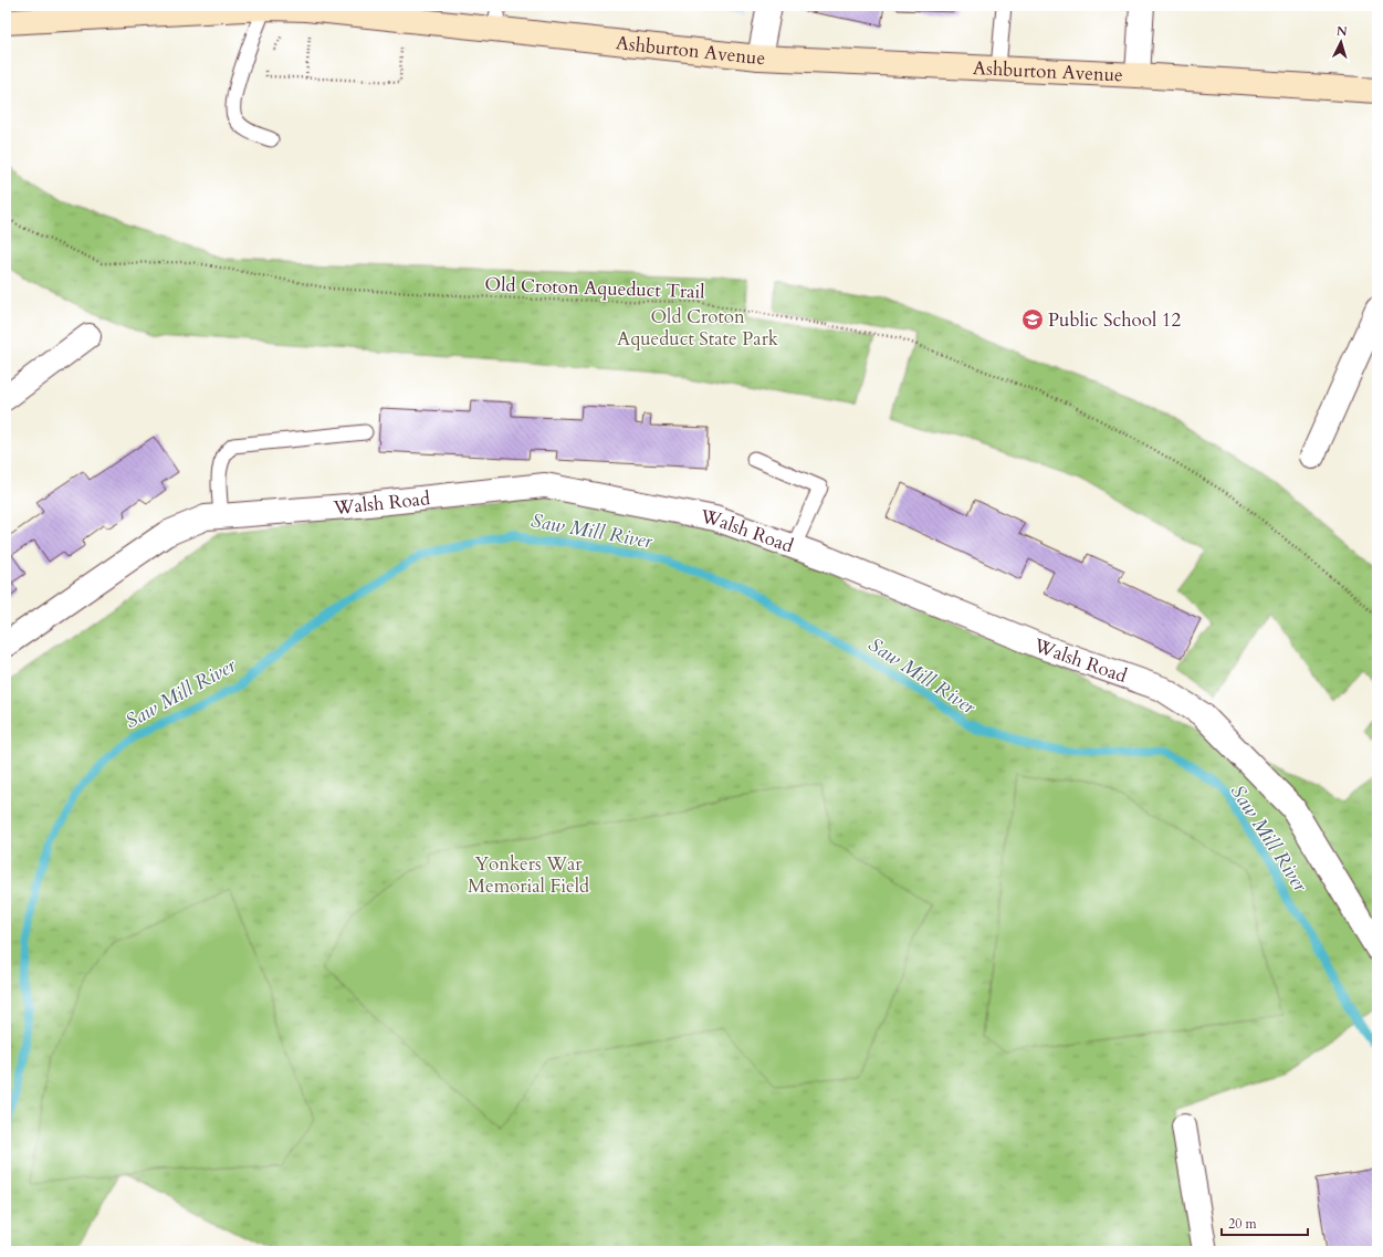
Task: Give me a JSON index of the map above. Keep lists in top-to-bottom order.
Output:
{
  "streets": {
    "main road": ["Ashburton Avenue"],
    "street": ["Walsh Road"],
    "path": ["Old Croton Aqueduct Trail"]
  },
  "water": ["Saw Mill River"],
  "parks": ["Old Croton Aqueduct State Park", "Yonkers War Memorial Field"],
  "places": {
    "school or university": ["Public School 12"]
  },
  "scale_bar": "20 m",
  "north": "top"
}
